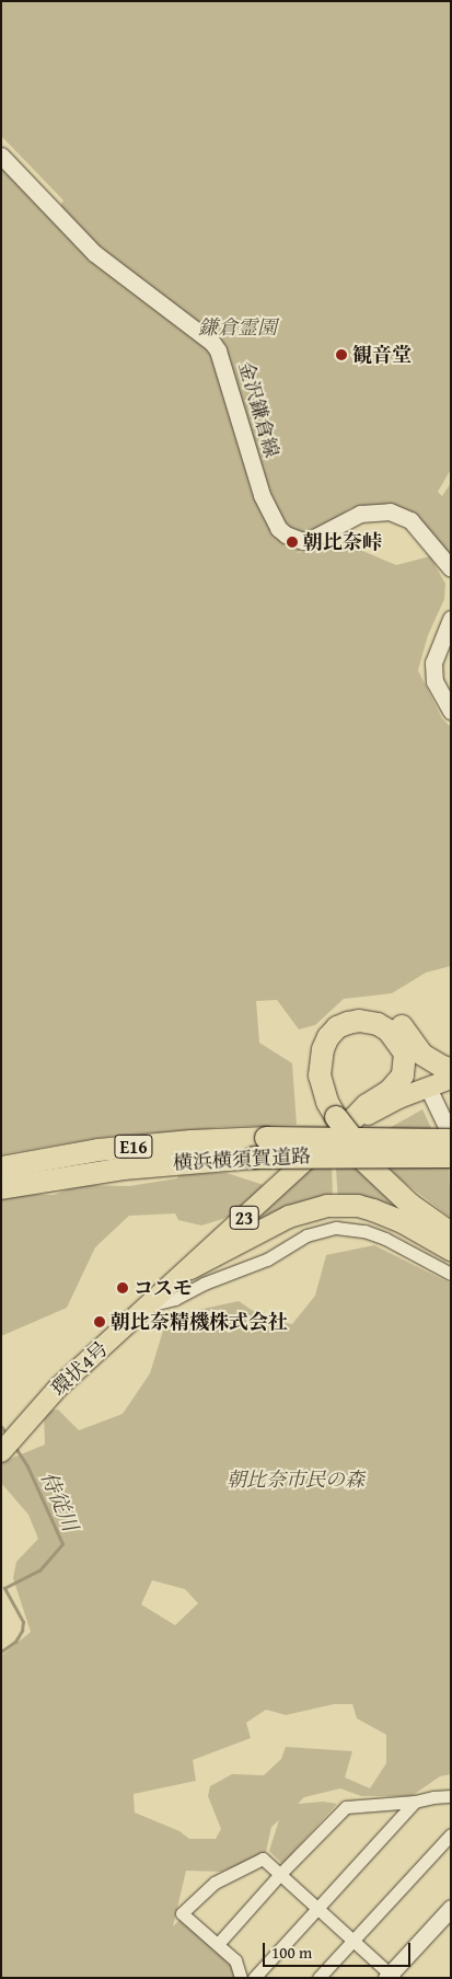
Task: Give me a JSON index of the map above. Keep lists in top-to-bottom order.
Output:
{
  "streets": {
    "highway": ["E16", "横浜横須賀道路"],
    "main road": ["金沢鎌倉線", "23", "環状4号"]
  },
  "water": ["侍従川"],
  "parks": ["鎌倉霊園", "朝比奈市民の森"],
  "places": [
    "観音堂",
    "朝比奈峠",
    "コスモ",
    "朝比奈精機株式会社"
  ],
  "scale_bar": "100 m"
}
